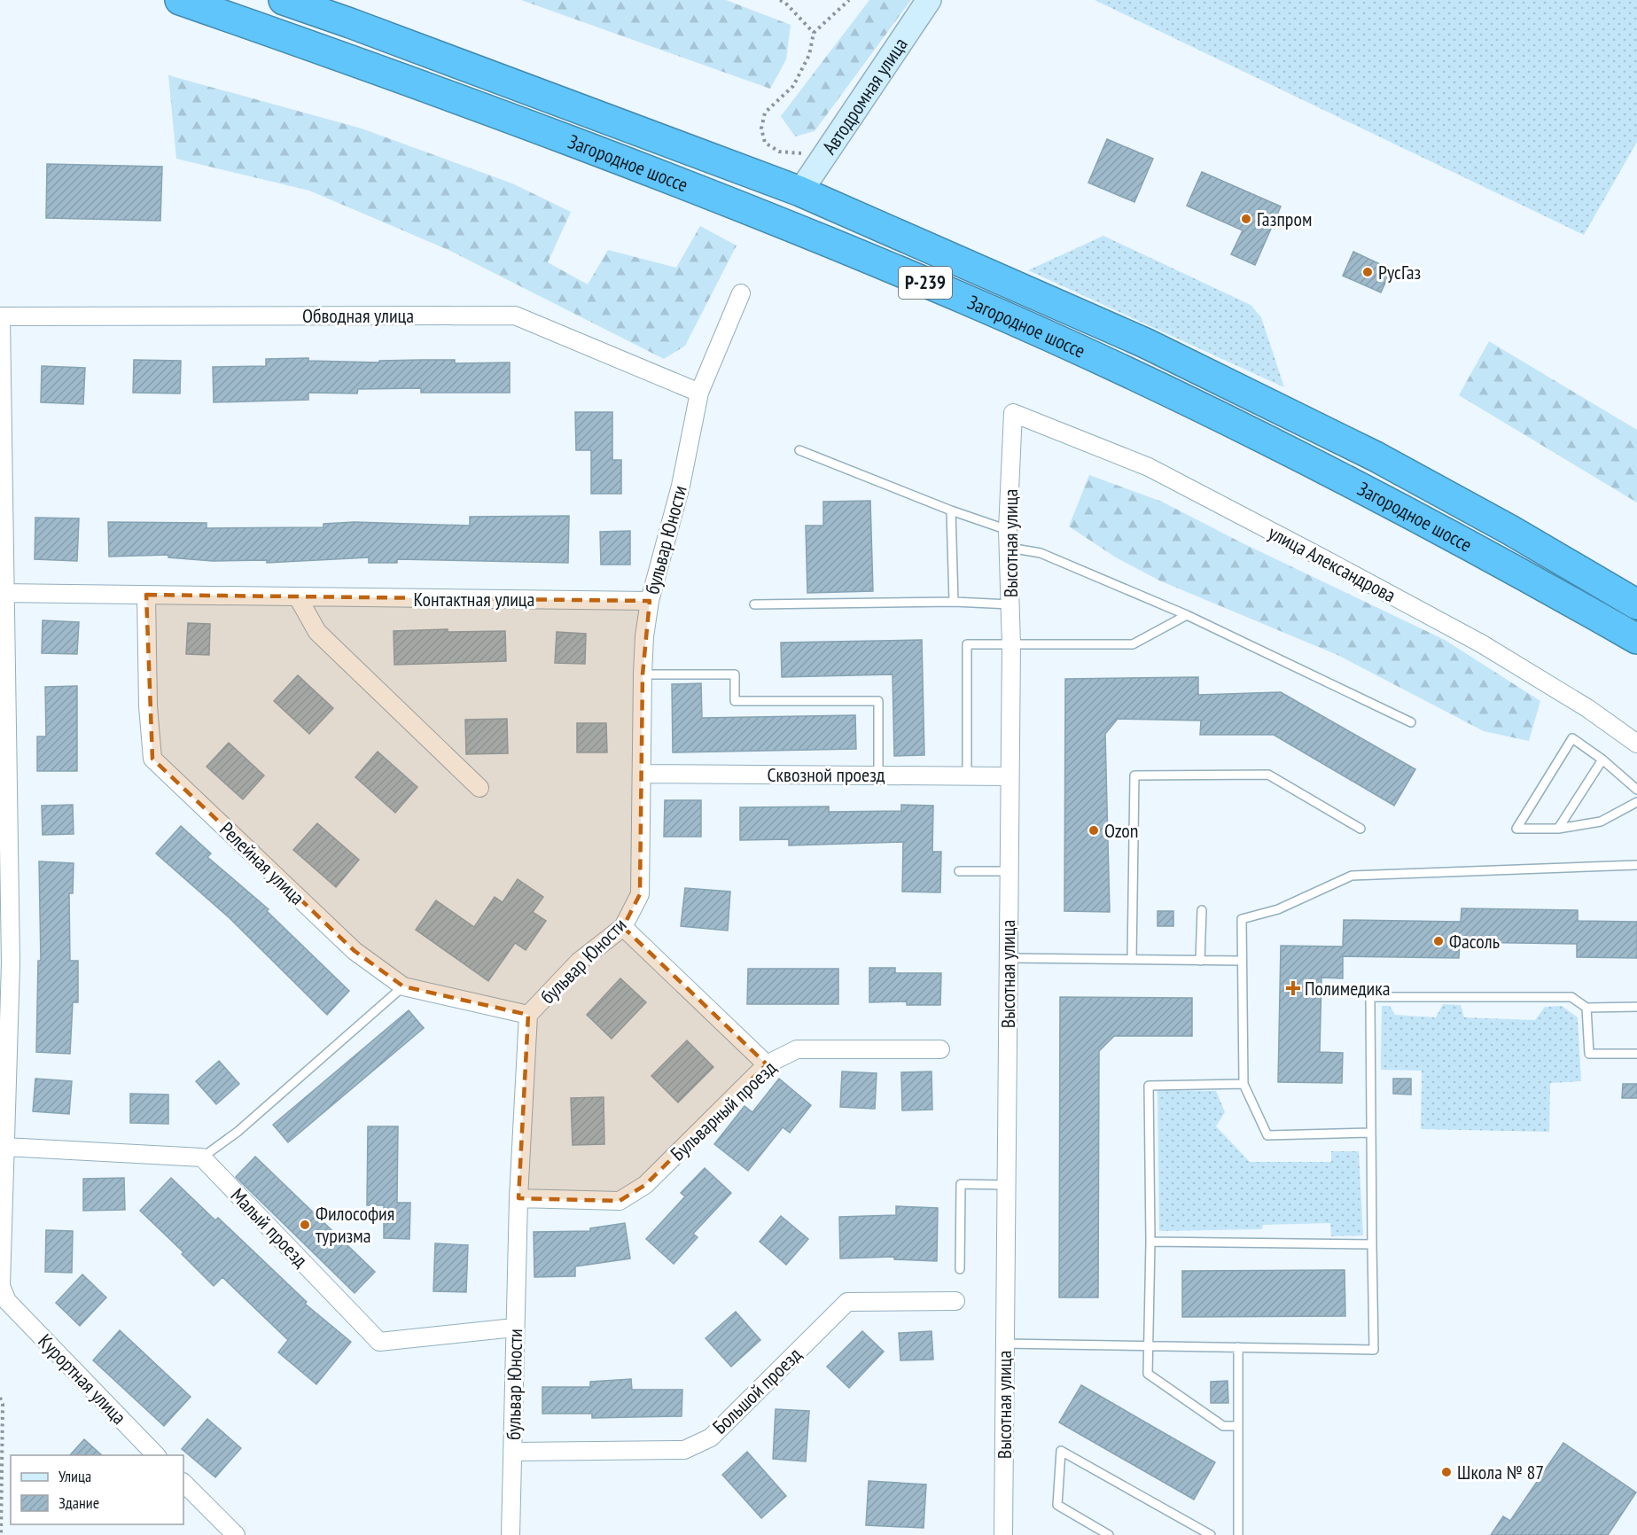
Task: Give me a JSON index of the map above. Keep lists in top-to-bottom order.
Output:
{
  "streets": {
    "highway": ["Загородное шоссе", "Р-239"],
    "street": [
      "Автодромная улица",
      "Обводная улица",
      "бульвар Юности",
      "Высотная улица",
      "улица Александрова",
      "Контактная улица",
      "Сквозной проезд",
      "Релейная улица",
      "Бульварный проезд",
      "Малый проезд",
      "Курортная улица",
      "Большой проезд"
    ]
  },
  "crossings": [
    ["Автодромная улица", "Загородное шоссе"],
    ["Обводная улица", "бульвар Юности"],
    ["бульвар Юности", "Контактная улица"],
    ["бульвар Юности", "Сквозной проезд"],
    ["бульвар Юности", "Релейная улица"],
    ["бульвар Юности", "Бульварный проезд"],
    ["бульвар Юности", "Малый проезд"],
    ["бульвар Юности", "Большой проезд"],
    ["Высотная улица", "улица Александрова"],
    ["Высотная улица", "Сквозной проезд"],
    ["Контактная улица", "Релейная улица"]
  ],
  "places": {
    "other": [
      "Газпром",
      "РусГаз",
      "Ozon",
      "Фасоль",
      "Философия туризма",
      "Школа № 87"
    ],
    "health": ["Полимедика"]
  },
  "legend": ["Улица", "Здание"]
}
